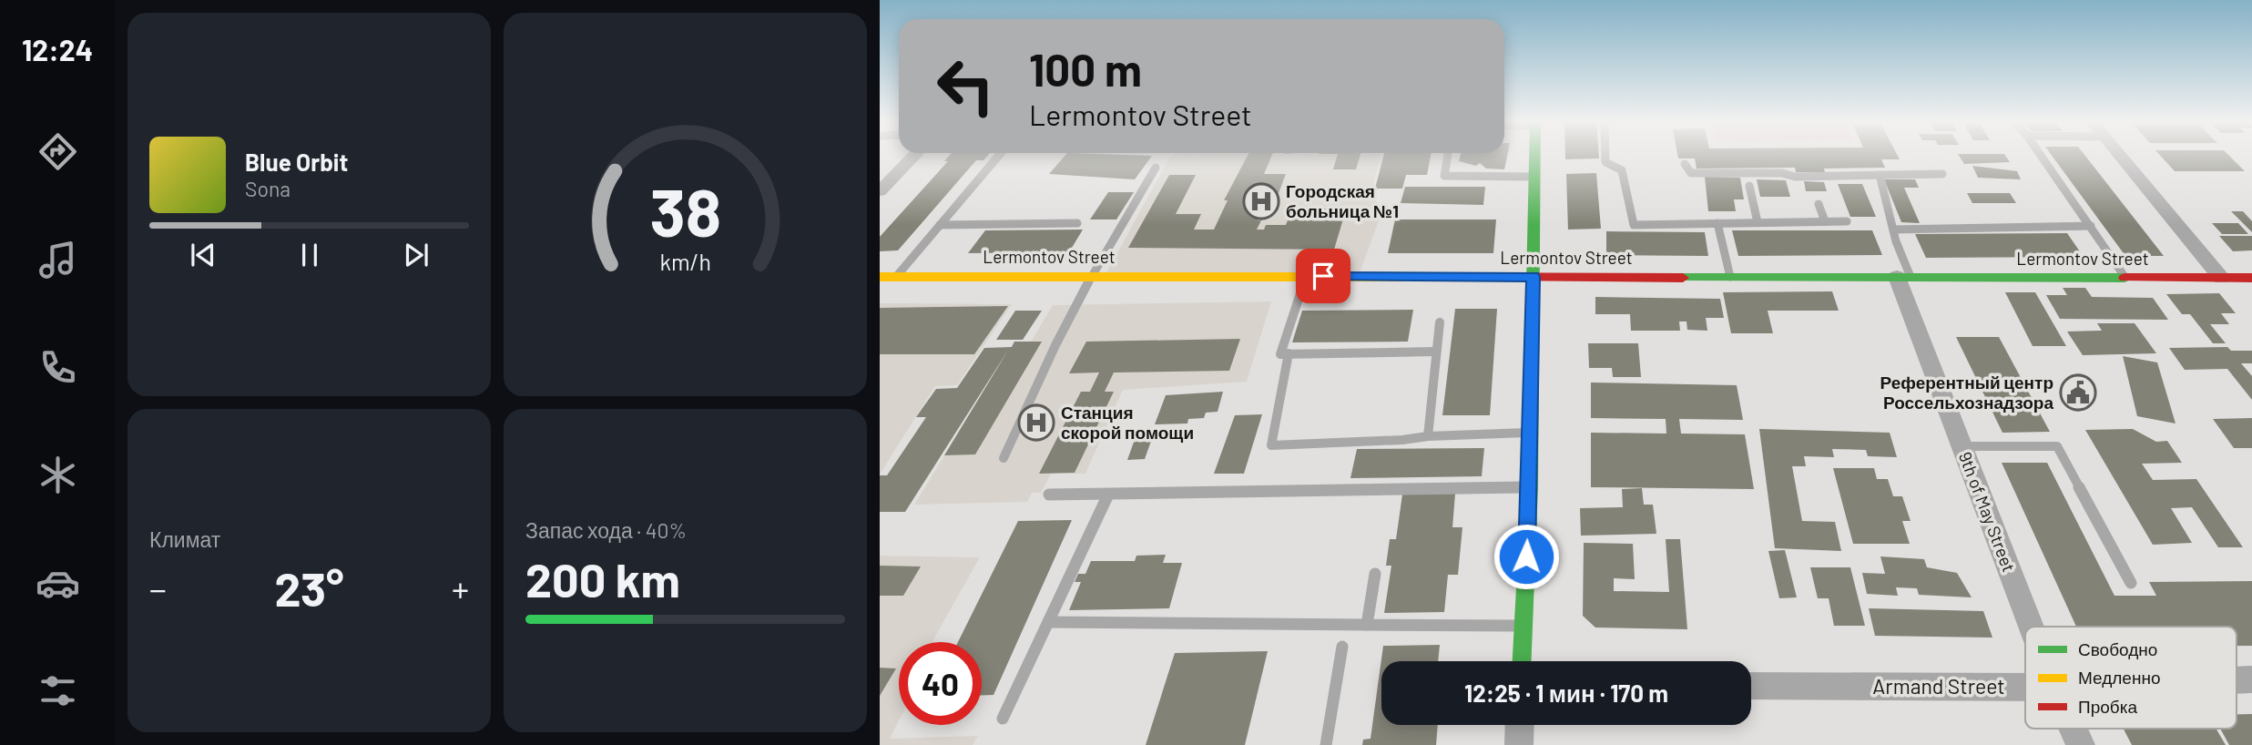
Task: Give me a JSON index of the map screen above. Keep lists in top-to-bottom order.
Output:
{
  "streets": {
    "street": ["Lermontov Street", "9th of May Street", "Armand Street"]
  },
  "crossings": [
    ["Lermontov Street", "9th of May Street"]
  ],
  "places": {
    "hospital": ["Городская больница №1", "Станция скорой помощи"],
    "public building": ["Референтный центр Россельхознадзора"]
  },
  "legend": ["Свободно", "Медленно", "Пробка"],
  "page": {
    "tabs": "12:24",
    "turn": ["100 m", "Lermontov Street"],
    "song": ["Blue Orbit", "Sona"],
    "tile": [
      "Климат",
      ["Запас хода · 40%", "200 km"]
    ],
    "heat": ["−", "23°", "+"],
    "limit": "40",
    "trip": "12:25 · 1 мин · 170 m",
    "gauge": ["38", "km/h"]
  }
}
